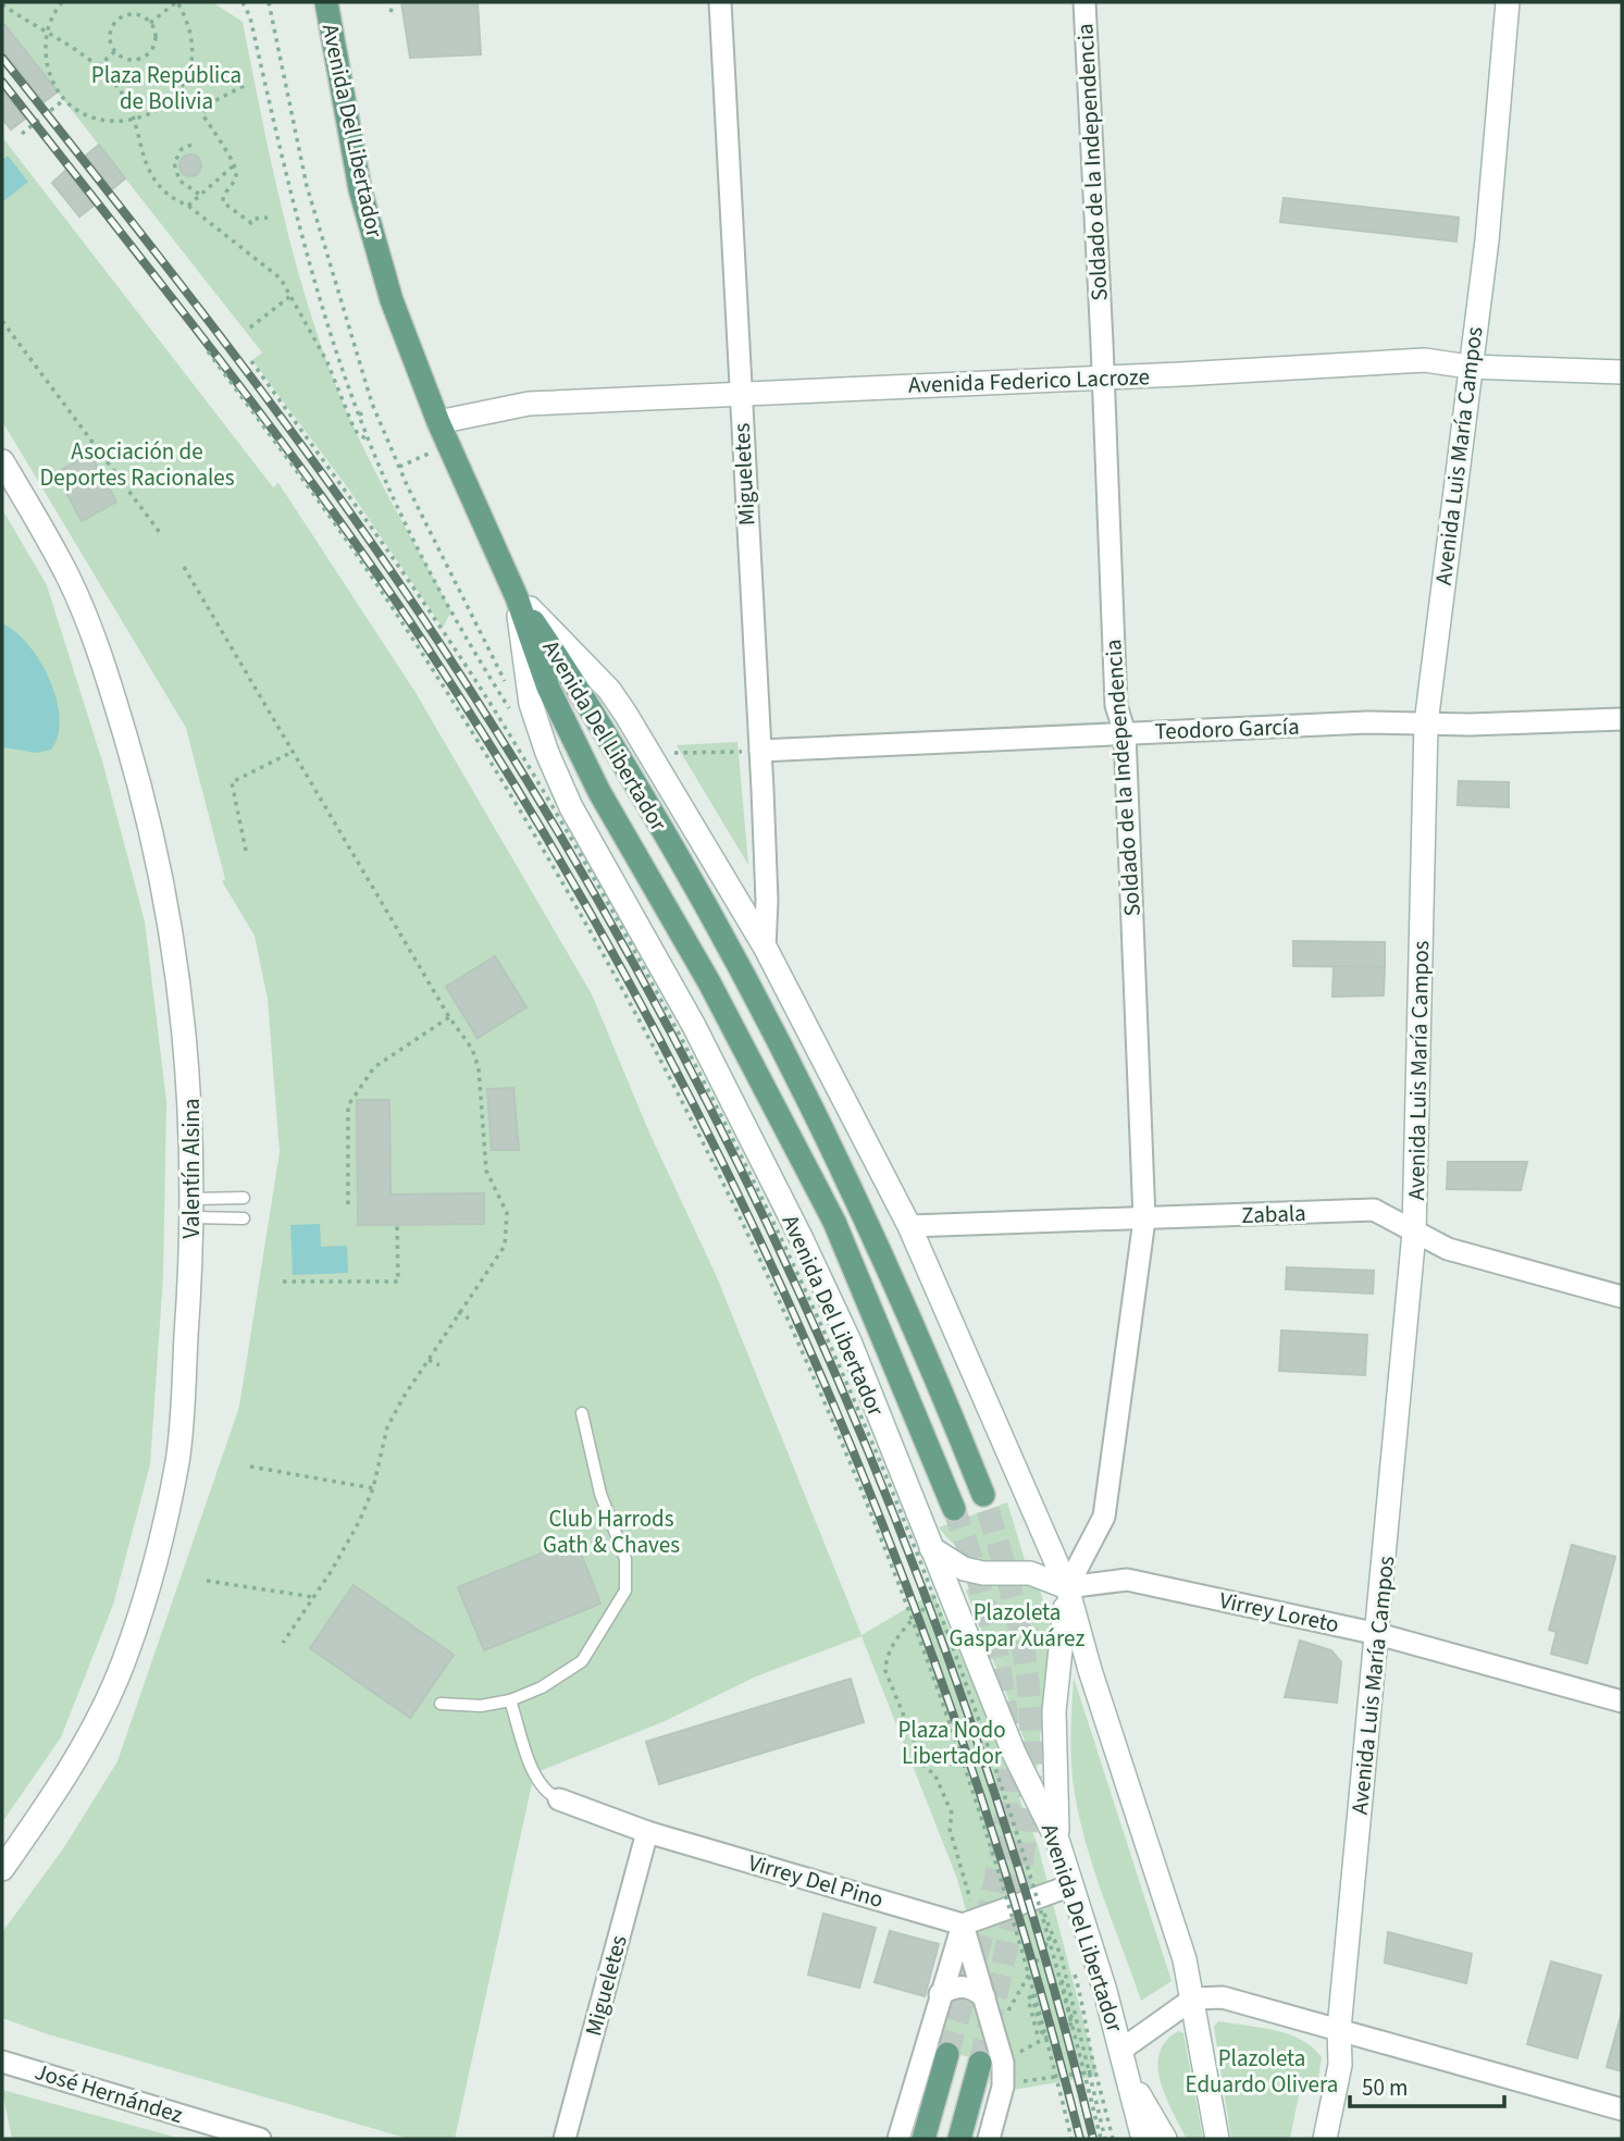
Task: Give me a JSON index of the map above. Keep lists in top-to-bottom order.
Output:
{
  "streets": {
    "main road": [
      "Avenida Del Libertador",
      "Avenida Federico Lacroze",
      "Avenida Luis María Campos",
      "Valentín Alsina"
    ],
    "street": [
      "Soldado de la Independencia",
      "Migueletes",
      "Teodoro García",
      "Zabala",
      "Virrey Loreto",
      "Virrey Del Pino",
      "José Hernández"
    ]
  },
  "crossings": [
    ["Avenida Del Libertador", "Soldado de la Independencia"],
    ["Avenida Del Libertador", "Avenida Federico Lacroze"],
    ["Avenida Del Libertador", "Migueletes"],
    ["Avenida Del Libertador", "Zabala"],
    ["Avenida Del Libertador", "Virrey Loreto"],
    ["Soldado de la Independencia", "Avenida Federico Lacroze"],
    ["Soldado de la Independencia", "Teodoro García"],
    ["Soldado de la Independencia", "Zabala"],
    ["Soldado de la Independencia", "Virrey Loreto"],
    ["Avenida Federico Lacroze", "Avenida Luis María Campos"],
    ["Avenida Federico Lacroze", "Migueletes"],
    ["Avenida Luis María Campos", "Teodoro García"],
    ["Avenida Luis María Campos", "Zabala"],
    ["Avenida Luis María Campos", "Virrey Loreto"],
    ["Migueletes", "Teodoro García"],
    ["Migueletes", "Virrey Del Pino"]
  ],
  "parks": [
    "Plaza República de Bolivia",
    "Asociación de Deportes Racionales",
    "Club Harrods Gath & Chaves",
    "Plazoleta Gaspar Xuárez",
    "Plaza Nodo Libertador",
    "Plazoleta Eduardo Olivera"
  ],
  "scale_bar": "50 m"
}
